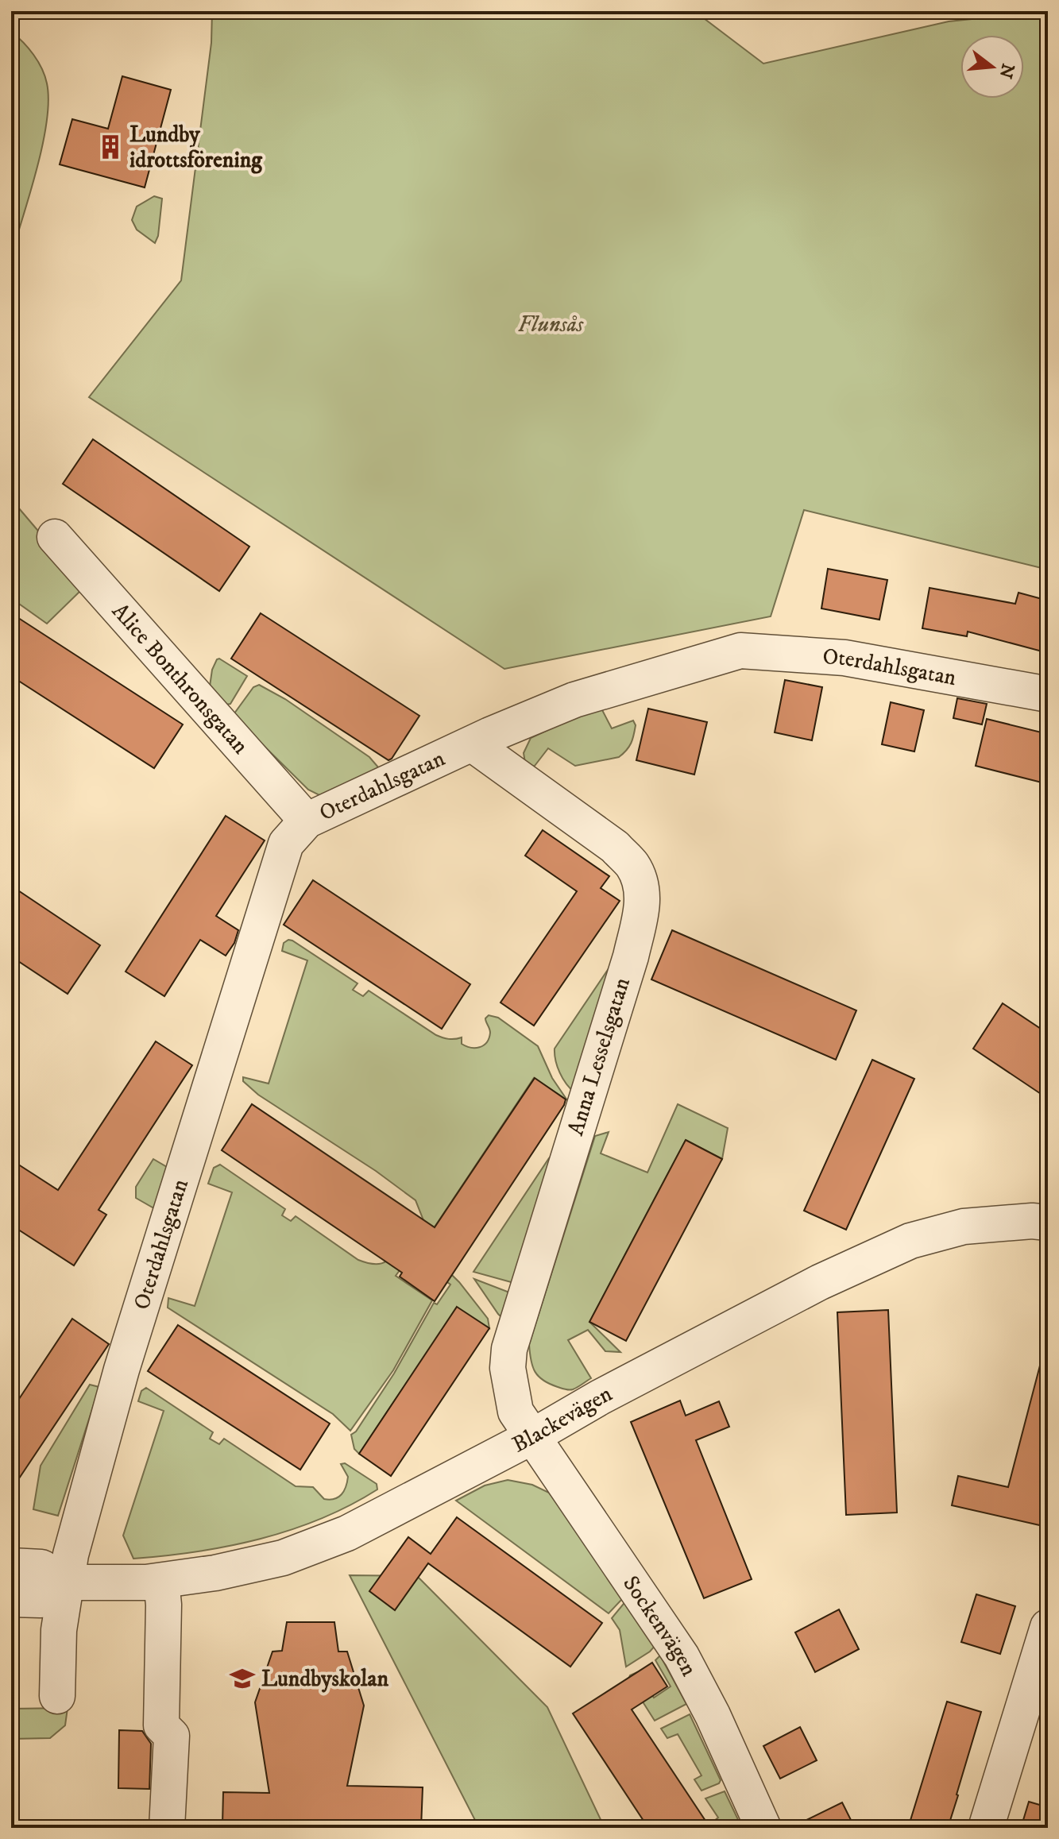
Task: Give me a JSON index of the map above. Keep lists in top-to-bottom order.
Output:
{
  "streets": {
    "street": [
      "Oterdahlsgatan",
      "Alice Bonthronsgatan",
      "Anna Lesselsgatan",
      "Blackevägen",
      "Sockenvägen"
    ]
  },
  "crossings": [
    ["Oterdahlsgatan", "Alice Bonthronsgatan"],
    ["Oterdahlsgatan", "Anna Lesselsgatan"],
    ["Oterdahlsgatan", "Blackevägen"],
    ["Anna Lesselsgatan", "Blackevägen"],
    ["Anna Lesselsgatan", "Sockenvägen"],
    ["Blackevägen", "Sockenvägen"]
  ],
  "parks": ["Flunsås"],
  "places": {
    "building": ["Lundby idrottsförening"],
    "school or university": ["Lundbyskolan"]
  },
  "north": "right"
}
